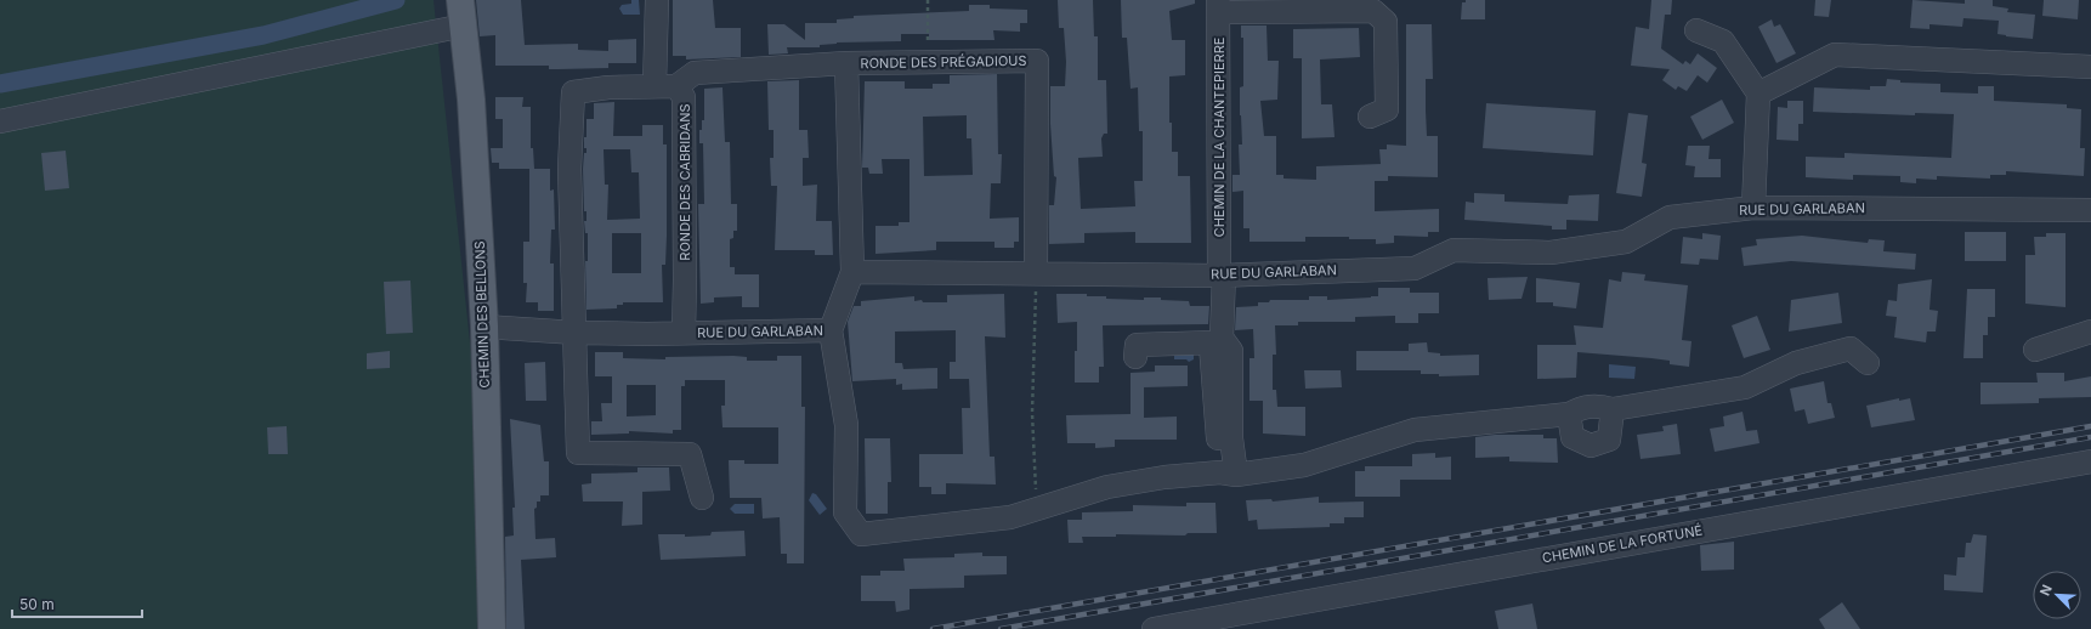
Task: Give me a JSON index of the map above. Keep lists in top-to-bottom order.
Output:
{
  "streets": {
    "main road": ["CHEMIN DES BELLONS"],
    "street": [
      "RONDE DES PRÉGADIOUS",
      "CHEMIN DE LA CHANTEPIERRE",
      "RONDE DES CABRIDANS",
      "RUE DU GARLABAN",
      "CHEMIN DE LA FORTUNÉ"
    ]
  },
  "crossings": [
    ["RONDE DES PRÉGADIOUS", "RUE DU GARLABAN"],
    ["CHEMIN DE LA CHANTEPIERRE", "RUE DU GARLABAN"],
    ["RONDE DES CABRIDANS", "RUE DU GARLABAN"],
    ["RUE DU GARLABAN", "CHEMIN DES BELLONS"]
  ],
  "scale_bar": "50 m",
  "north": "top left"
}
